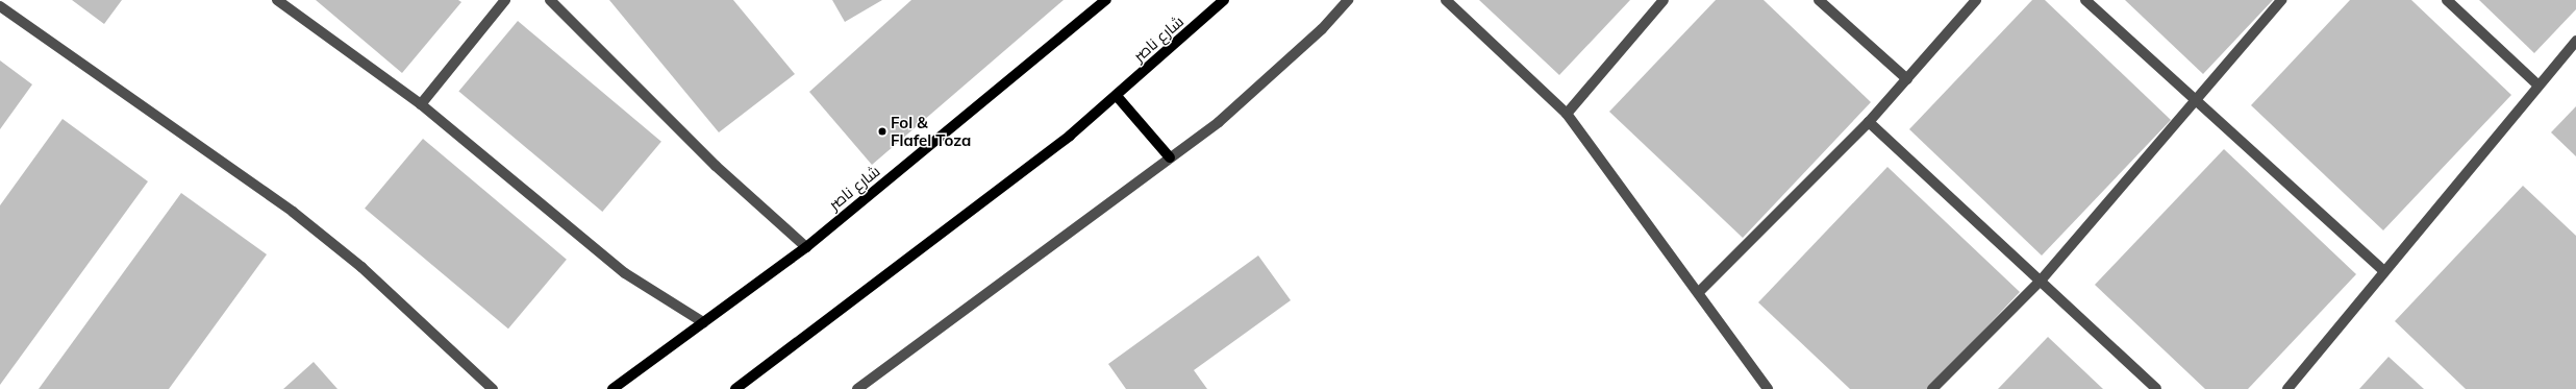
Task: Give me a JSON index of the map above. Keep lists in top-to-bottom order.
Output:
{
  "streets": {
    "main road": ["شارع ناصر"]
  },
  "places": ["Fol & Flafel Toza"]
}
